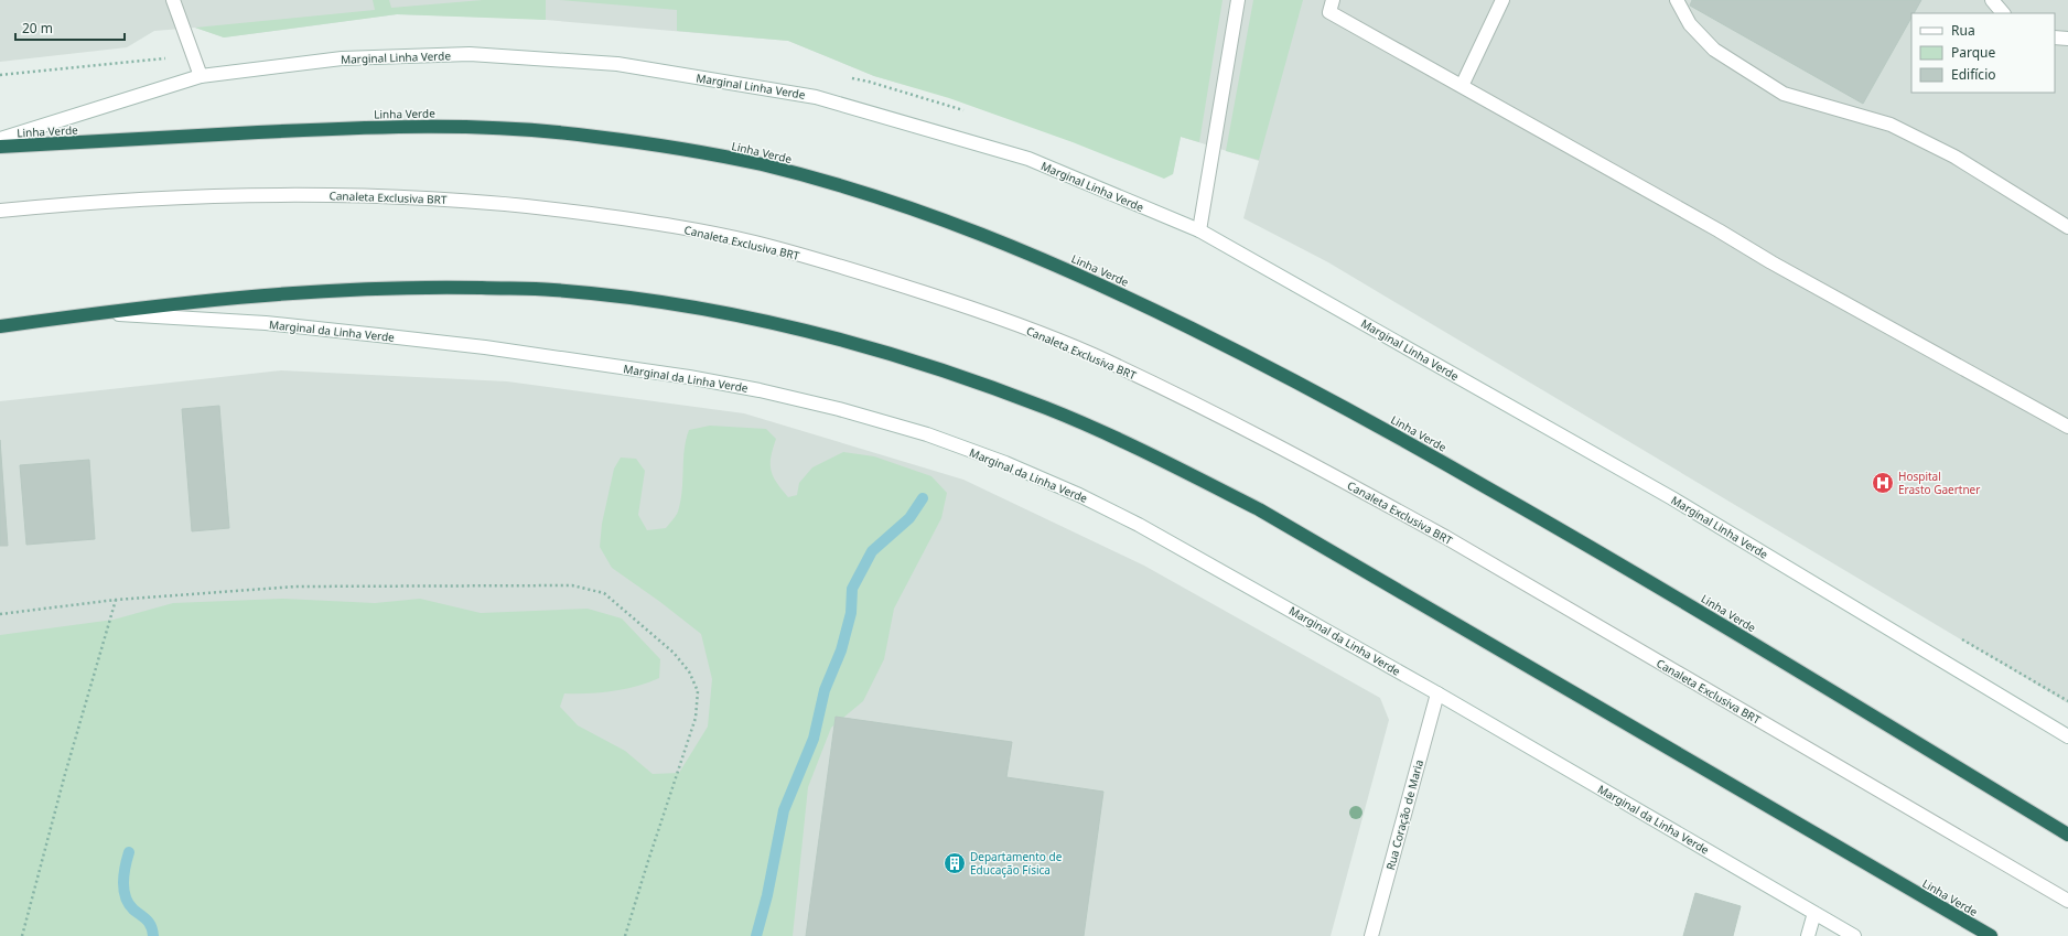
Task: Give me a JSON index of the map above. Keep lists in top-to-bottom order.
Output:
{
  "streets": {
    "highway": ["Linha Verde"],
    "main road": [
      "Marginal Linha Verde",
      "Canaleta Exclusiva BRT",
      "Marginal da Linha Verde",
      "Rua Coração de Maria"
    ]
  },
  "crossings": [
    ["Linha Verde", "Marginal da Linha Verde"],
    ["Marginal da Linha Verde", "Rua Coração de Maria"]
  ],
  "places": {
    "hospital": ["Hospital Erasto Gaertner"],
    "building": ["Departamento de Educação Física"]
  },
  "legend": ["Rua", "Parque", "Edifício"],
  "scale_bar": "20 m"
}
